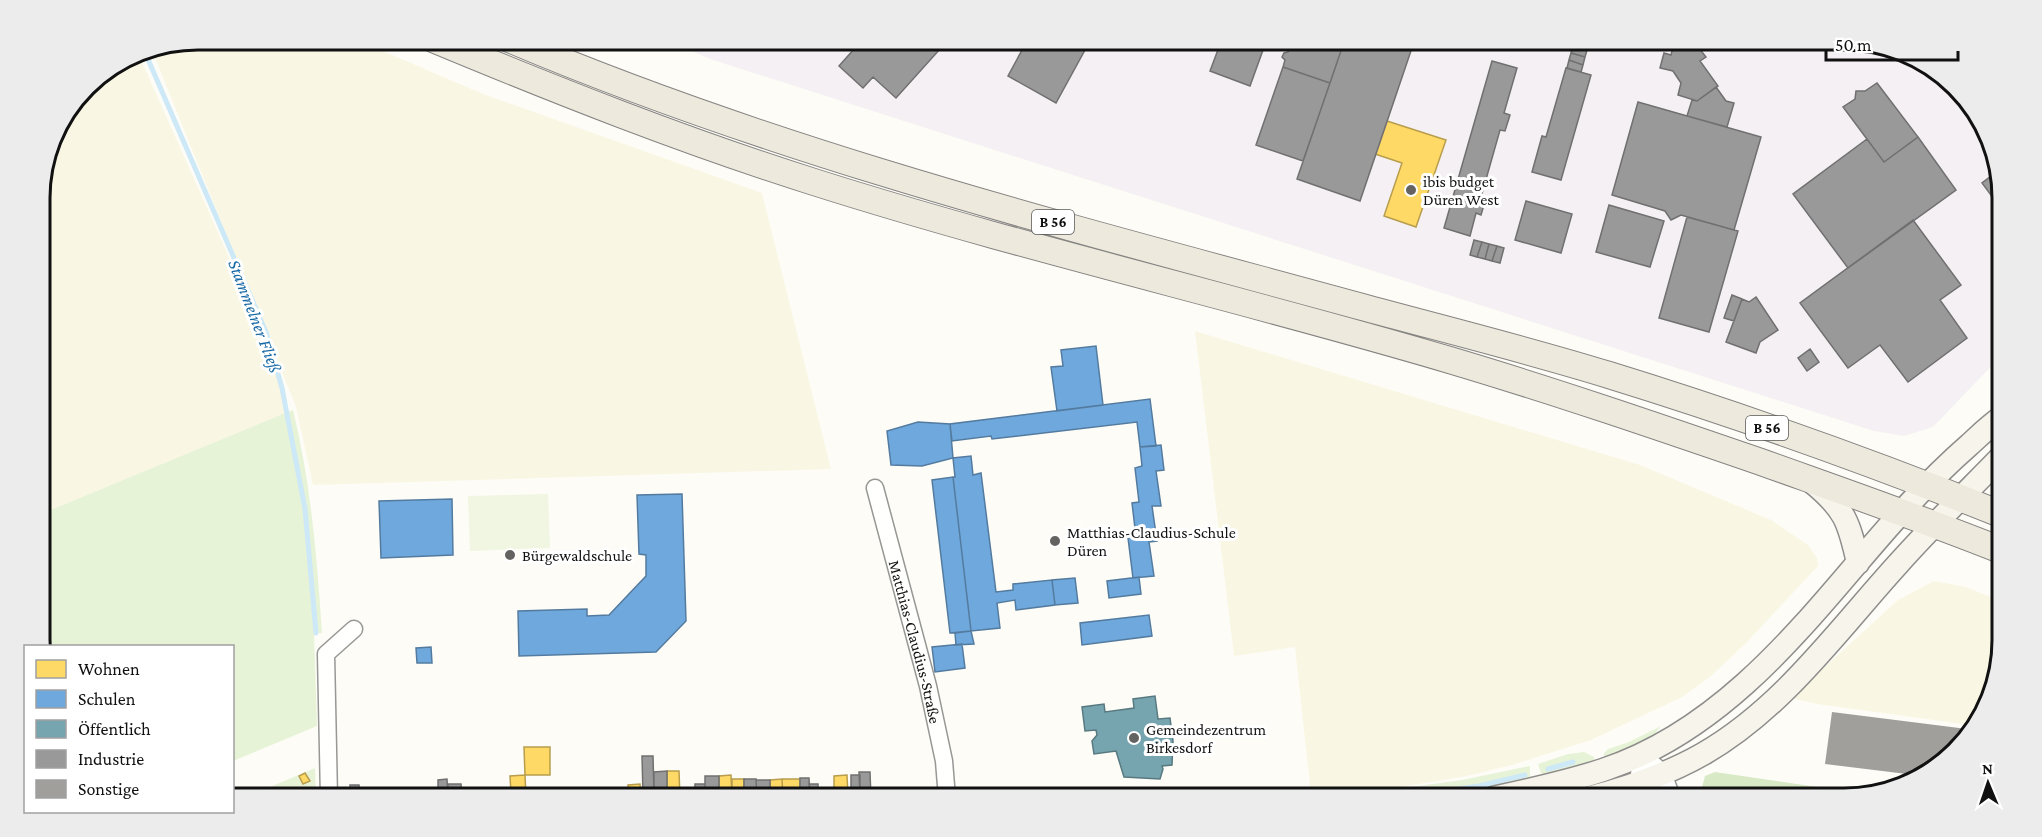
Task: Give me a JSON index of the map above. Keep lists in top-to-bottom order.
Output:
{
  "streets": {
    "main road": ["B 56"],
    "street": ["Matthias-Claudius-Straße"]
  },
  "water": ["Stammelner Fließ"],
  "places": [
    "ibis budget Düren West",
    "Matthias-Claudius-Schule Düren",
    "Bürgewaldschule",
    "Gemeindezentrum Birkesdorf"
  ],
  "legend": [
    "Wohnen",
    "Schulen",
    "Öffentlich",
    "Industrie",
    "Sonstige"
  ],
  "scale_bar": "50 m",
  "north": "top"
}
